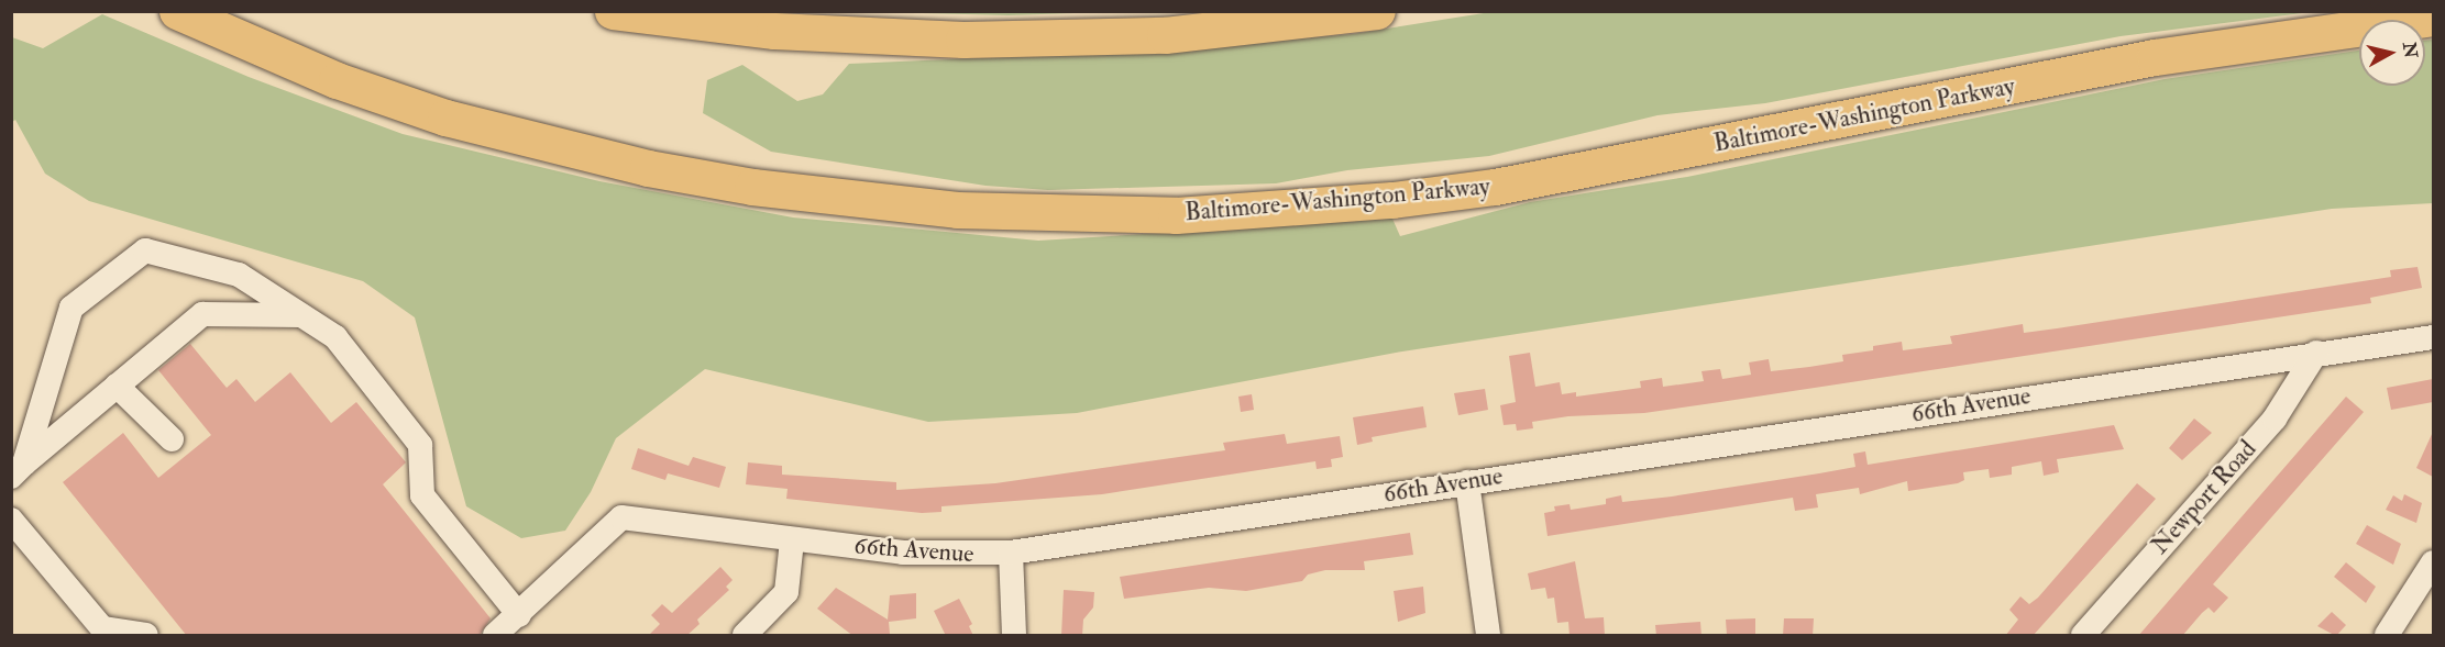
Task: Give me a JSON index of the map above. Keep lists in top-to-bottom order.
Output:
{
  "streets": {
    "highway": ["Baltimore-Washington Parkway"],
    "street": ["66th Avenue", "Newport Road"]
  },
  "crossings": [
    ["66th Avenue", "Newport Road"]
  ],
  "north": "right"
}
